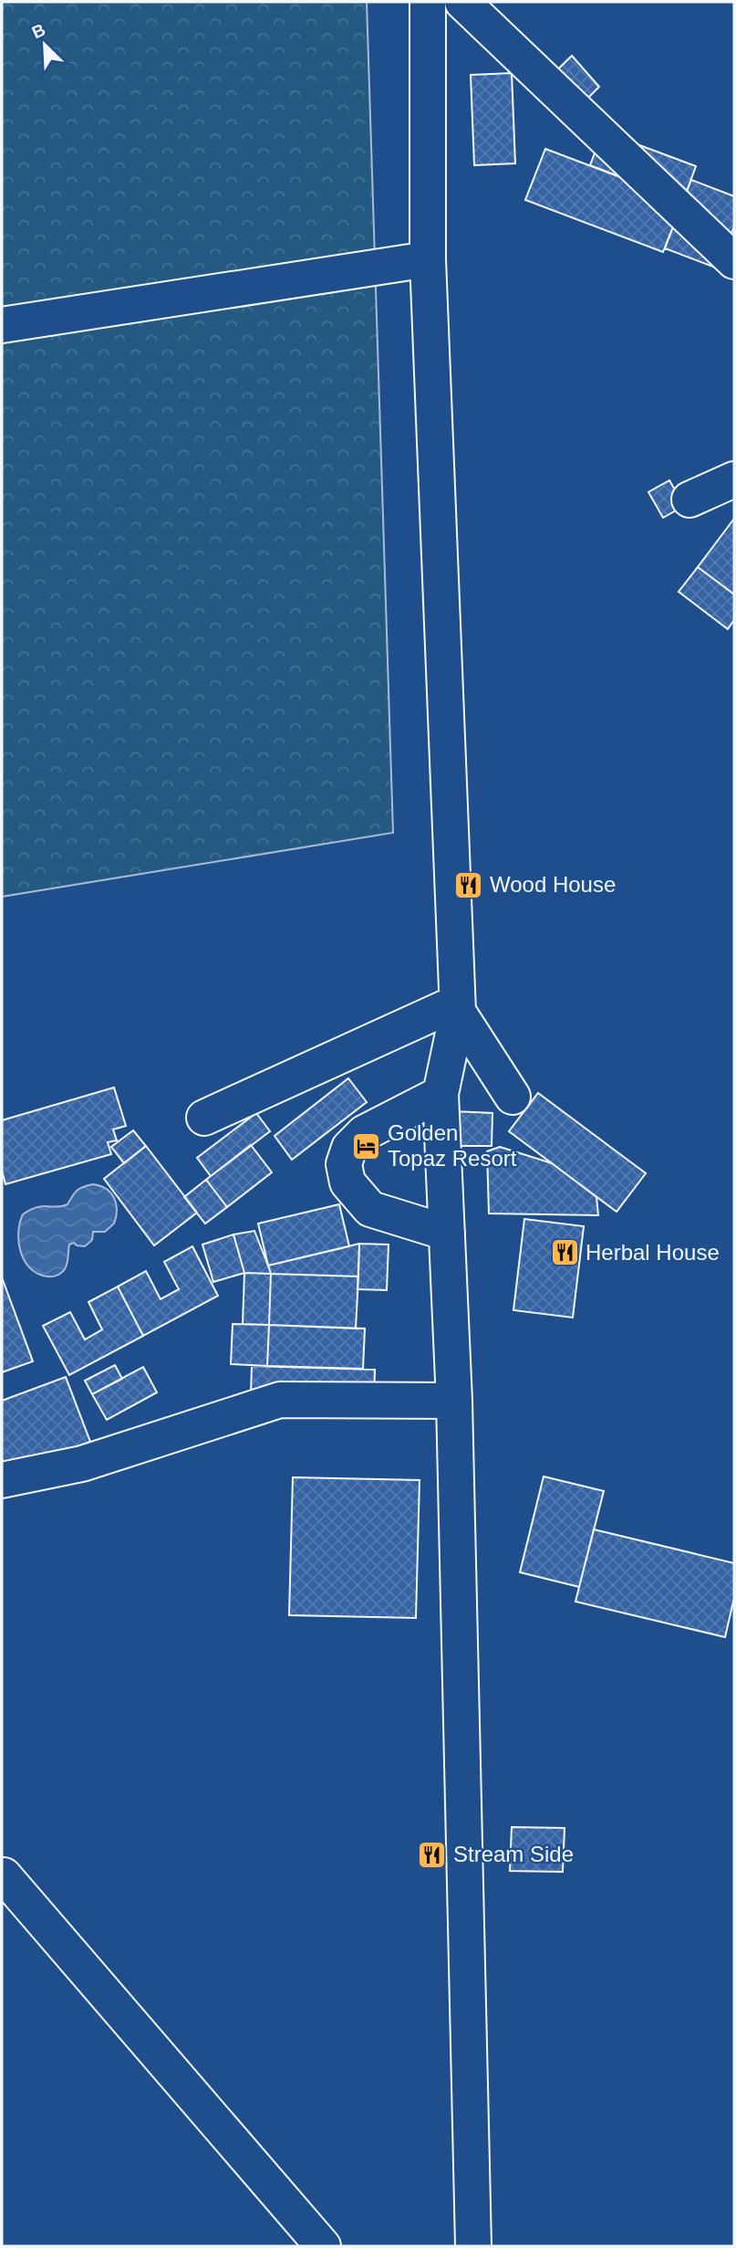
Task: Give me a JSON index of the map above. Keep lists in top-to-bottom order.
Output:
{
  "places": {
    "restaurant": ["Wood House", "Herbal House", "Stream Side"],
    "hotel": ["Golden Topaz Resort"]
  },
  "north": "top left"
}
